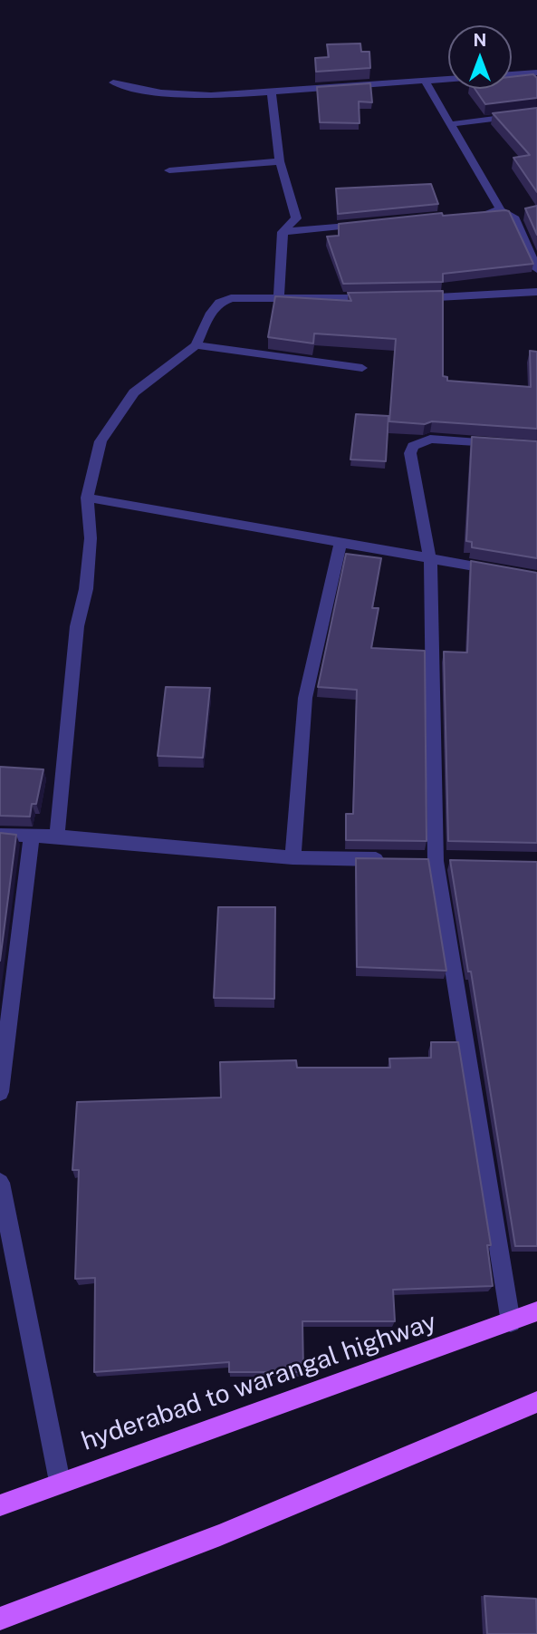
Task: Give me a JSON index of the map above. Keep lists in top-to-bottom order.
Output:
{
  "streets": {
    "main road": ["hyderabad to warangal highway"]
  },
  "north": "top"
}
